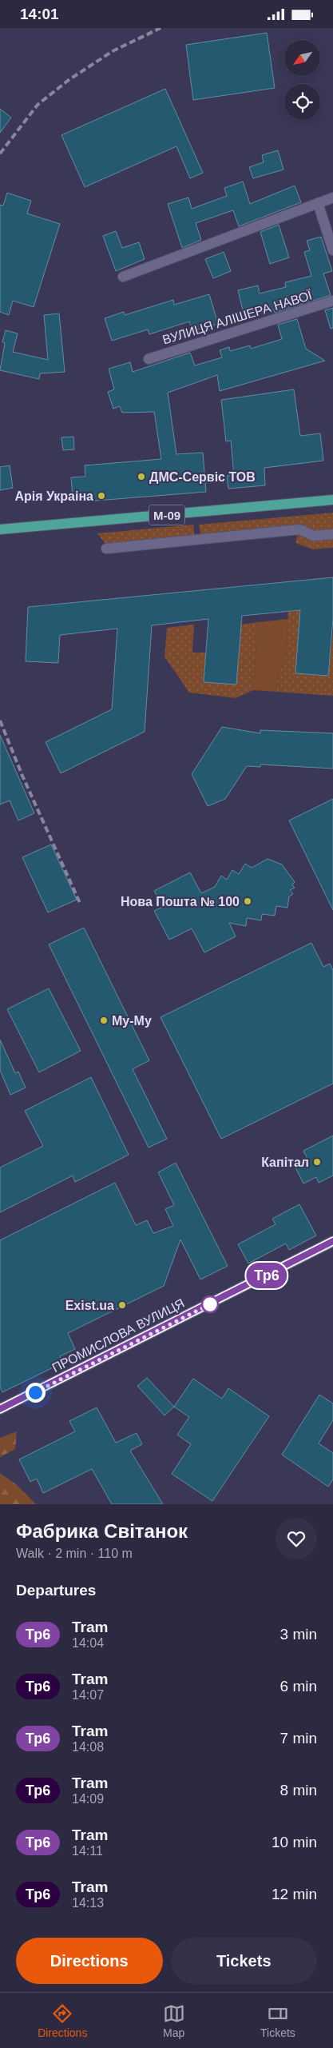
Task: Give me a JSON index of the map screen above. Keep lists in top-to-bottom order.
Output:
{
  "streets": {
    "main road": ["М-09", "ПРОМИСЛОВА ВУЛИЦЯ"],
    "street": ["ВУЛИЦЯ АЛІШЕРА НАВОЇ"]
  },
  "places": [
    "ДМС-Сервіс ТОВ",
    "Арія Украіна",
    "Нова Пошта № 100",
    "Му-Му",
    "Капітал",
    "Exist.ua"
  ],
  "lines": ["tram line Тр6"],
  "north": "bottom left",
  "page": {
    "status": "14:01",
    "on_map": "Тр6",
    "heading": [
      ["Фабрика Світанок", "Walk · 2 min · 110 m"],
      "Departures"
    ],
    "list": [
      {
        "mark": "Тр6",
        "name": "Tram",
        "note": "14:04",
        "value": "3 min"
      },
      {
        "mark": "Тр6",
        "name": "Tram",
        "note": "14:07",
        "value": "6 min"
      },
      {
        "mark": "Тр6",
        "name": "Tram",
        "note": "14:08",
        "value": "7 min"
      },
      {
        "mark": "Тр6",
        "name": "Tram",
        "note": "14:09",
        "value": "8 min"
      },
      {
        "mark": "Тр6",
        "name": "Tram",
        "note": "14:11",
        "value": "10 min"
      },
      {
        "mark": "Тр6",
        "name": "Tram",
        "note": "14:13",
        "value": "12 min"
      }
    ],
    "buttons": ["Directions", "Tickets"],
    "tabs": ["Directions", "Map", "Tickets"]
  }
}
